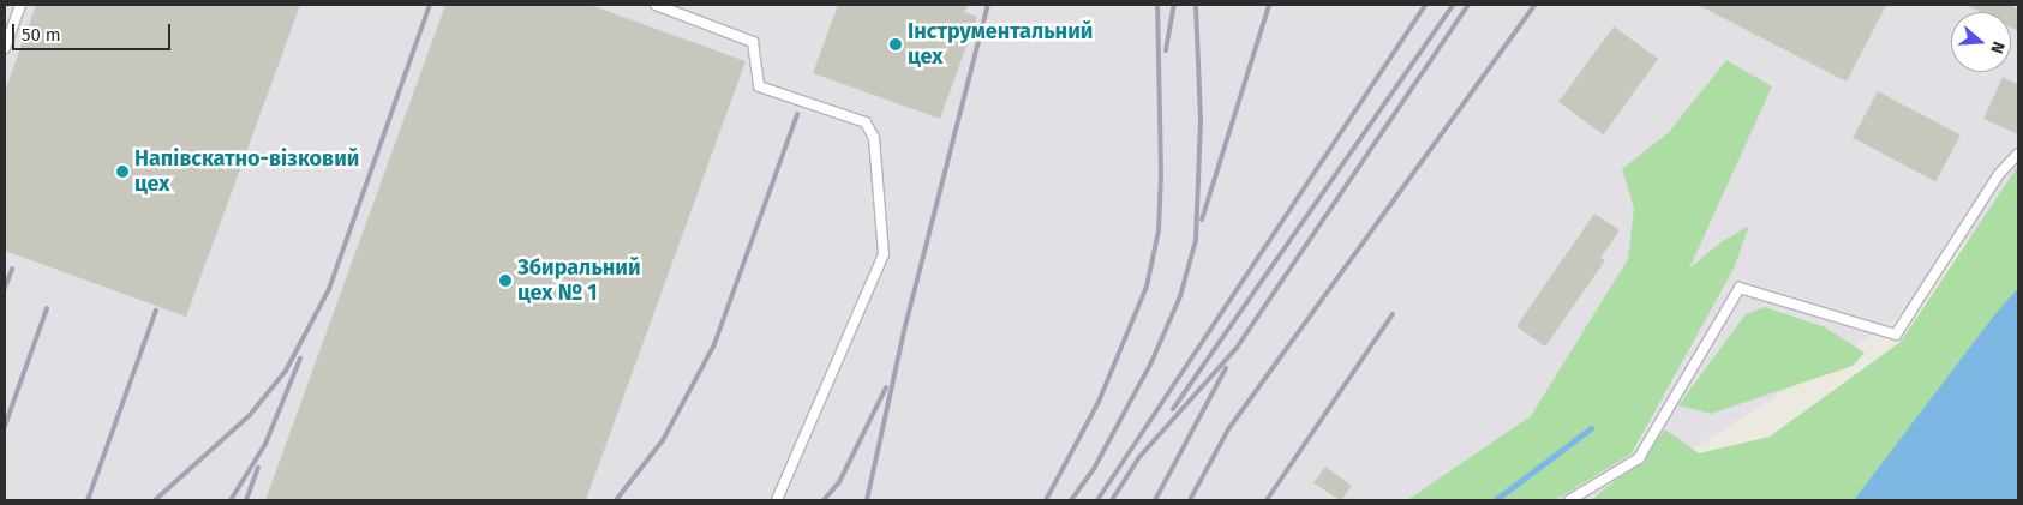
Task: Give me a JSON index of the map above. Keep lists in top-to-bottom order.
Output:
{
  "places": ["Інструментальний цех", "Напівскатно-візковий цех", "Збиральний цех № 1"],
  "scale_bar": "50 m",
  "north": "right"
}
